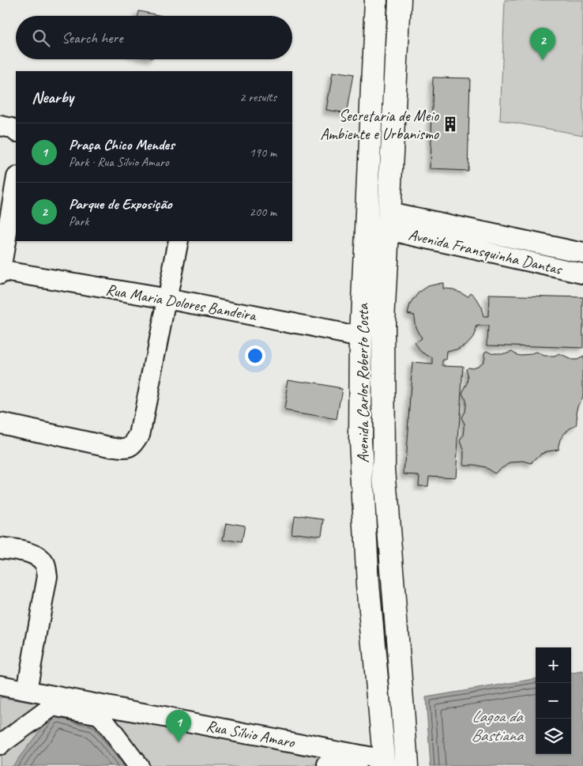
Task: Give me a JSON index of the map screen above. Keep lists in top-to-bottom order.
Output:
{
  "streets": {
    "main road": ["Avenida Carlos Roberto Costa"],
    "street": ["Avenida Fransquinha Dantas", "Rua Maria Dolores Bandeira", "Rua Sílvio Amaro"]
  },
  "crossings": [
    ["Avenida Fransquinha Dantas", "Avenida Carlos Roberto Costa"],
    ["Rua Maria Dolores Bandeira", "Avenida Carlos Roberto Costa"],
    ["Avenida Carlos Roberto Costa", "Rua Sílvio Amaro"]
  ],
  "water": ["Lagoa da Bastiana"],
  "places": {
    "building": ["Secretaria de Meio Ambiente e Urbanismo"]
  },
  "page": {
    "search": "Search here",
    "pins": ["2", "1"],
    "heading": ["Nearby", "2 results"],
    "list": [
      {
        "mark": "1",
        "name": "Praça Chico Mendes",
        "note": "Park · Rua Sílvio Amaro",
        "value": "190 m"
      },
      {
        "mark": "2",
        "name": "Parque de Exposição",
        "note": "Park",
        "value": "200 m"
      }
    ],
    "map_buttons": ["+", "−"]
  }
}
